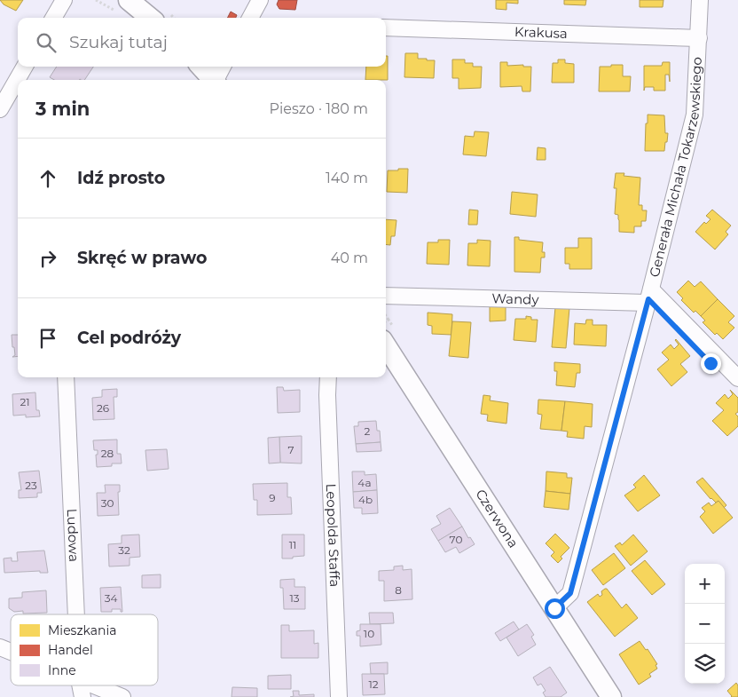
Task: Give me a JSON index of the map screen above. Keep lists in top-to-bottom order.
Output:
{
  "streets": {
    "main road": ["Czerwona"],
    "street": [
      "Krakusa",
      "Generała Michała Tokarzewskiego",
      "Wandy",
      "Ludowa",
      "Leopolda Staffa"
    ]
  },
  "crossings": [
    ["Krakusa", "Generała Michała Tokarzewskiego"],
    ["Generała Michała Tokarzewskiego", "Wandy"],
    ["Generała Michała Tokarzewskiego", "Czerwona"]
  ],
  "house_numbers": [
    "21",
    "26",
    "2",
    "7",
    "28",
    "4a",
    "23",
    "9",
    "4b",
    "30",
    "70",
    "11",
    "32",
    "8",
    "34",
    "13",
    "10",
    "12"
  ],
  "legend": ["Mieszkania", "Handel", "Inne"],
  "page": {
    "search": "Szukaj tutaj",
    "heading": ["3 min", "Pieszo · 180 m"],
    "list": [
      ["Idź prosto", "140 m"],
      ["Skręć w prawo", "40 m"],
      "Cel podróży"
    ],
    "map_buttons": ["+", "−"]
  }
}
